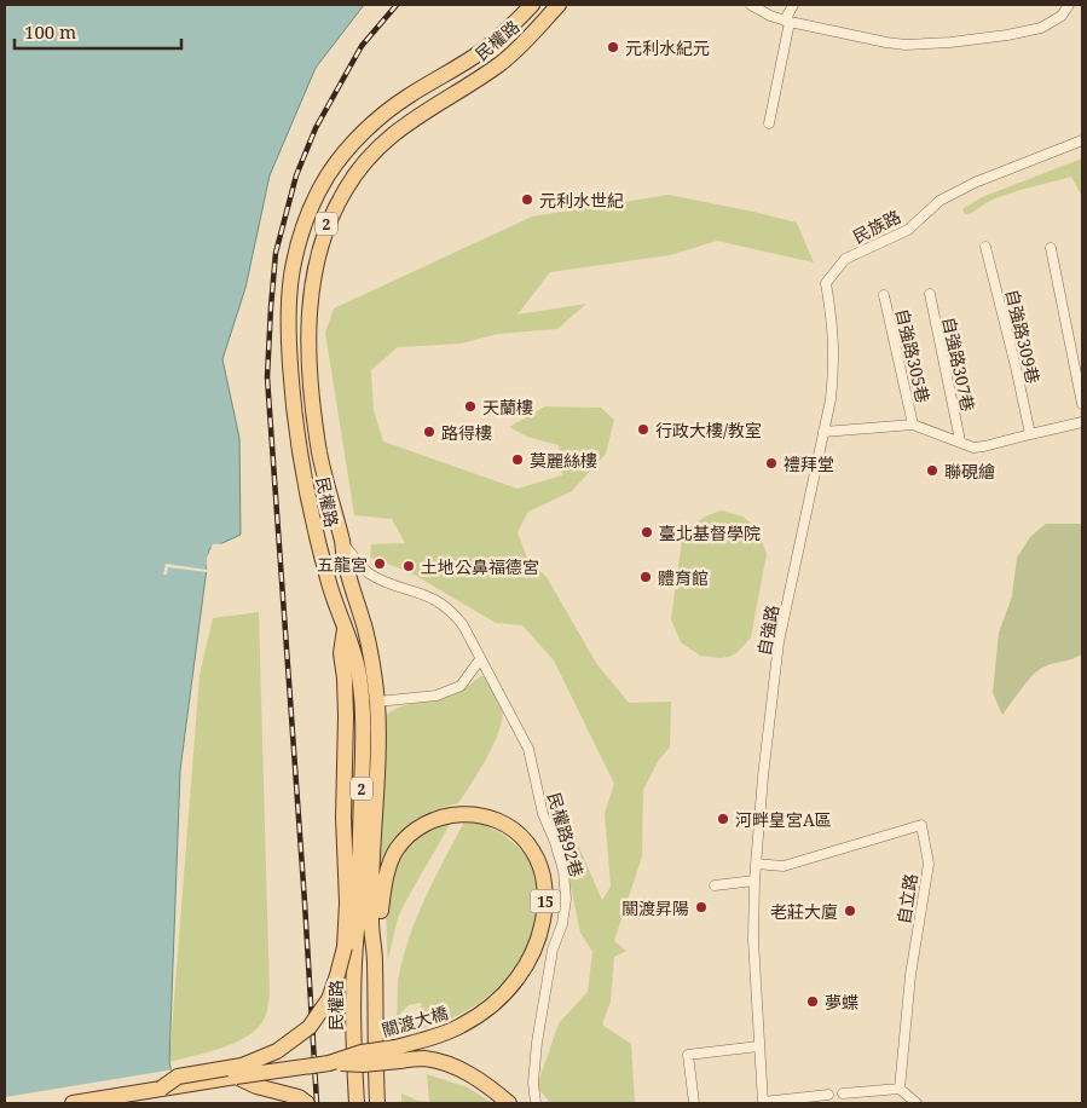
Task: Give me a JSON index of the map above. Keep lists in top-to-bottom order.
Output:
{
  "streets": {
    "main road": [
      "民權路",
      "2",
      "15",
      "關渡大橋"
    ],
    "street": [
      "民族路",
      "自強路309巷",
      "自強路305巷",
      "自強路307巷",
      "自強路",
      "民權路92巷",
      "自立路"
    ]
  },
  "crossings": [
    ["民權路", "民權路92巷"],
    ["民權路", "關渡大橋"],
    ["民族路", "自強路"],
    ["自強路", "自立路"]
  ],
  "places": [
    "元利水紀元",
    "元利水世紀",
    "天蘭樓",
    "行政大樓/教室",
    "路得樓",
    "莫麗絲樓",
    "禮拜堂",
    "聯硯繪",
    "臺北基督學院",
    "五龍宮",
    "土地公鼻福德宮",
    "體育館",
    "河畔皇宮A區",
    "關渡昇陽",
    "老莊大廈",
    "夢蝶"
  ],
  "scale_bar": "100 m"
}
